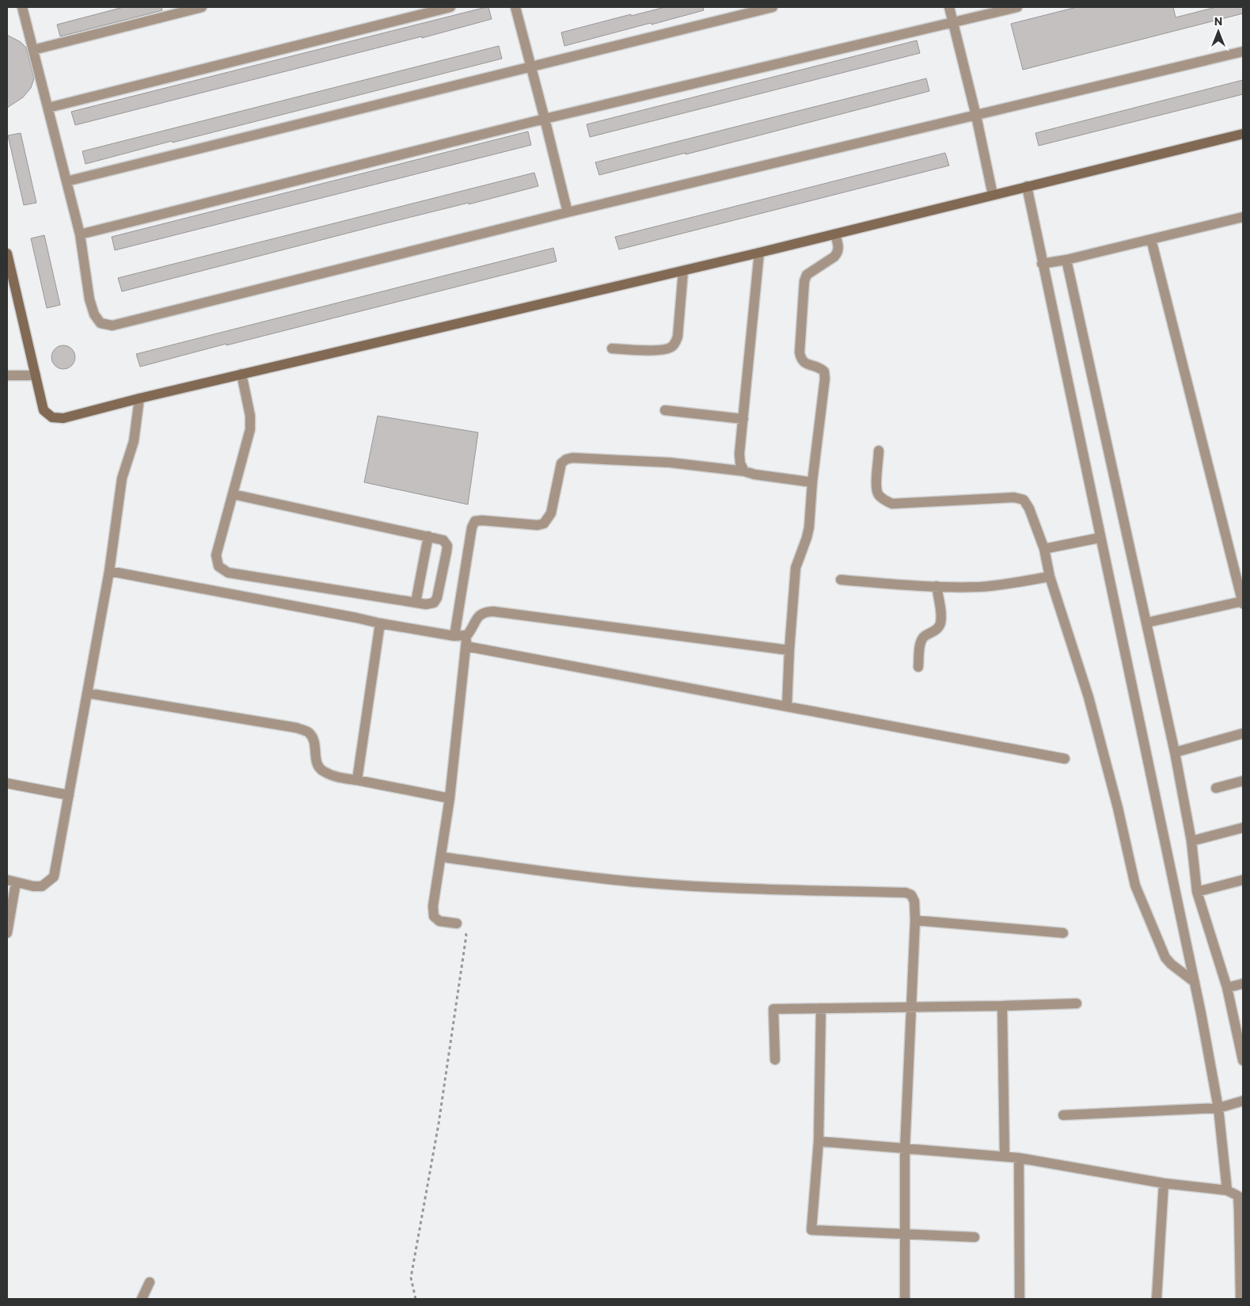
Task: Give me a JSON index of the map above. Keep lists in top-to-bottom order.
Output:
{
  "north": "top"
}
